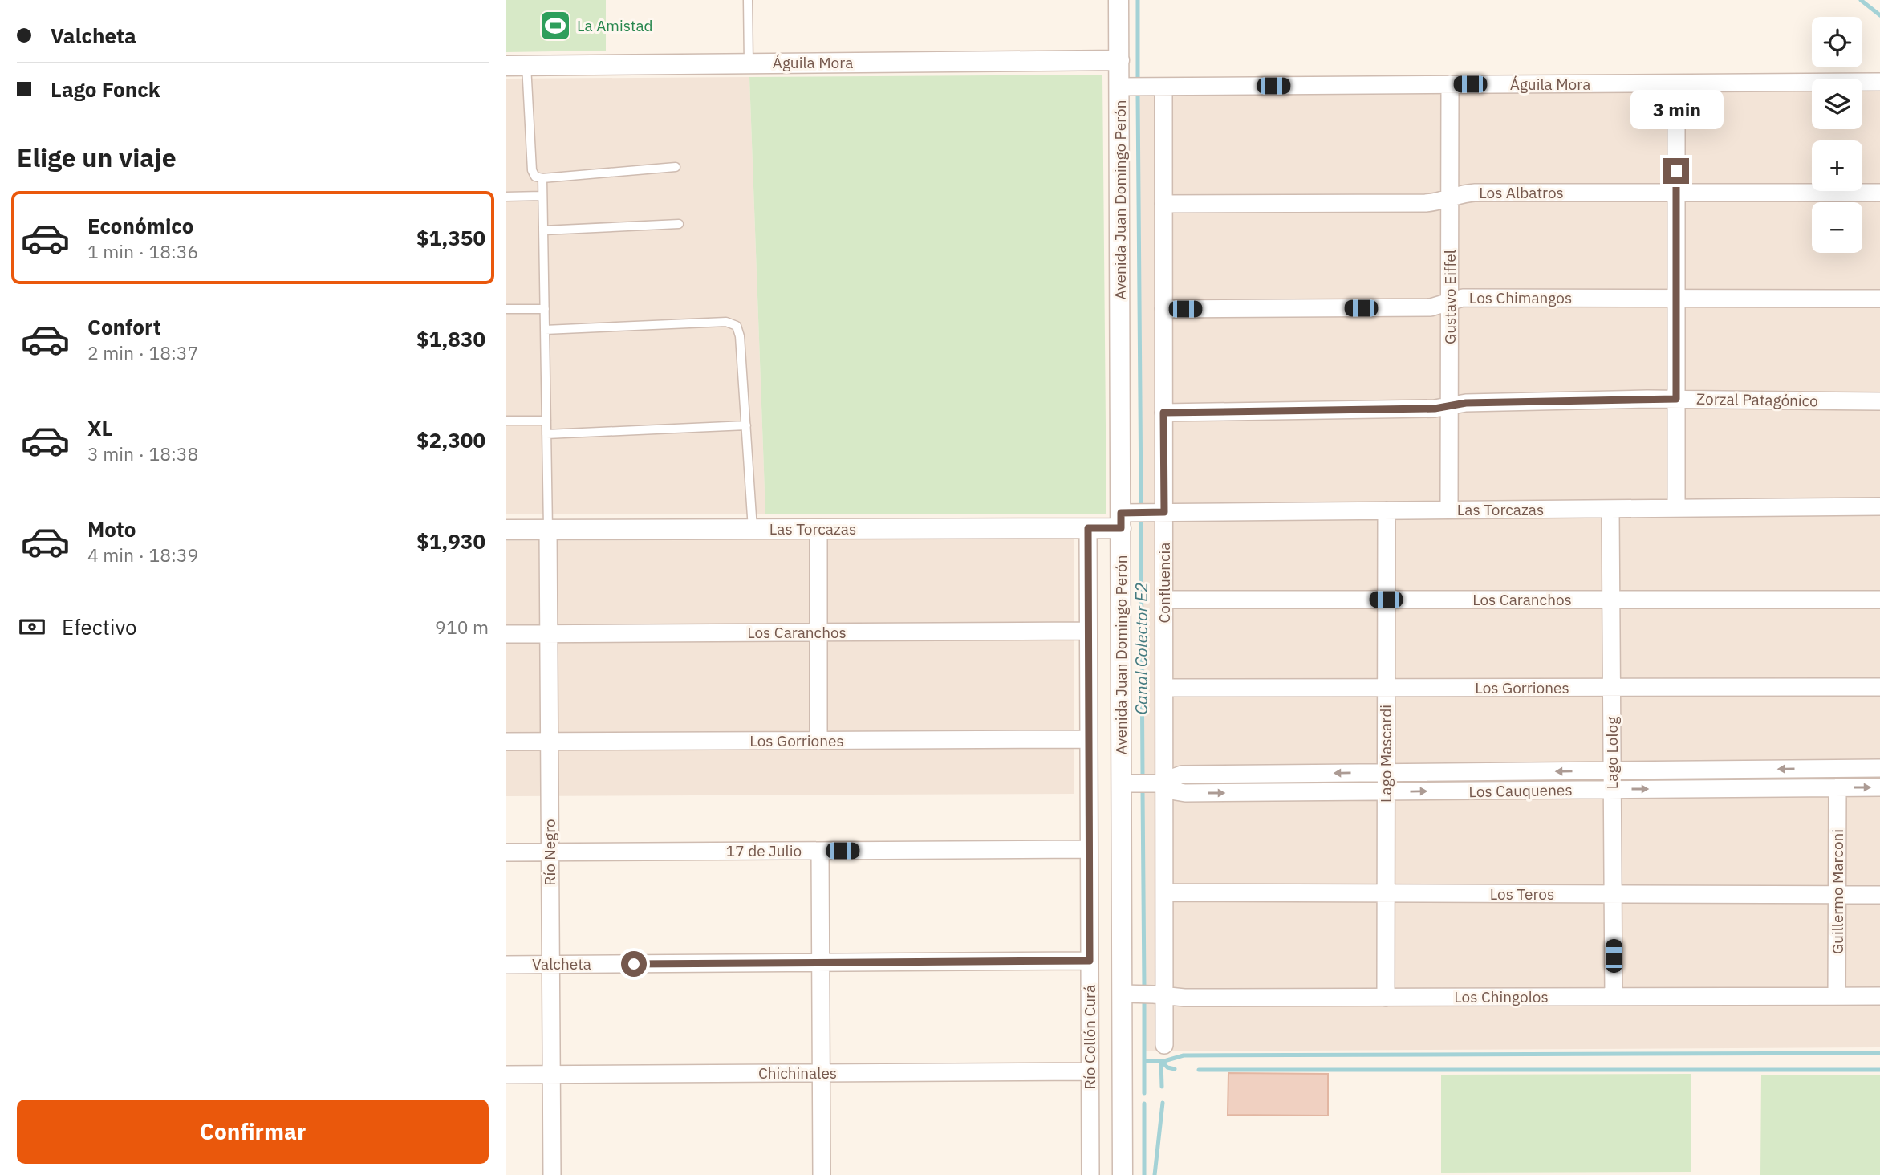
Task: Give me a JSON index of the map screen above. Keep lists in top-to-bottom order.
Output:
{
  "streets": {
    "street": [
      "Águila Mora",
      "Los Albatros",
      "Avenida Juan Domingo Perón",
      "Gustavo Eiffel",
      "Los Chimangos",
      "Zorzal Patagónico",
      "Las Torcazas",
      "Confluencia",
      "Los Caranchos",
      "Los Gorriones",
      "Lago Lolog",
      "Lago Mascardi",
      "Los Cauquenes",
      "17 de Julio",
      "Río Negro",
      "Guillermo Marconi",
      "Los Teros",
      "Valcheta",
      "Los Chingolos",
      "Río Collón Curá",
      "Chichinales"
    ]
  },
  "crossings": [
    ["Águila Mora", "Avenida Juan Domingo Perón"],
    ["Águila Mora", "Gustavo Eiffel"],
    ["Águila Mora", "Confluencia"],
    ["Los Albatros", "Gustavo Eiffel"],
    ["Los Albatros", "Confluencia"],
    ["Avenida Juan Domingo Perón", "Las Torcazas"],
    ["Avenida Juan Domingo Perón", "Los Cauquenes"],
    ["Avenida Juan Domingo Perón", "Los Chingolos"],
    ["Gustavo Eiffel", "Los Chimangos"],
    ["Gustavo Eiffel", "Zorzal Patagónico"],
    ["Gustavo Eiffel", "Las Torcazas"],
    ["Los Chimangos", "Confluencia"],
    ["Zorzal Patagónico", "Confluencia"],
    ["Las Torcazas", "Confluencia"],
    ["Las Torcazas", "Lago Lolog"],
    ["Las Torcazas", "Lago Mascardi"],
    ["Las Torcazas", "Río Negro"],
    ["Las Torcazas", "Río Collón Curá"],
    ["Confluencia", "Los Caranchos"],
    ["Confluencia", "Los Gorriones"],
    ["Confluencia", "Los Cauquenes"],
    ["Confluencia", "Los Teros"],
    ["Confluencia", "Los Chingolos"],
    ["Los Caranchos", "Lago Lolog"],
    ["Los Caranchos", "Lago Mascardi"],
    ["Los Caranchos", "Río Negro"],
    ["Los Caranchos", "Río Collón Curá"],
    ["Los Gorriones", "Lago Lolog"],
    ["Los Gorriones", "Lago Mascardi"],
    ["Los Gorriones", "Río Negro"],
    ["Los Gorriones", "Río Collón Curá"],
    ["Lago Lolog", "Los Cauquenes"],
    ["Lago Lolog", "Los Teros"],
    ["Lago Lolog", "Los Chingolos"],
    ["Lago Mascardi", "Los Cauquenes"],
    ["Lago Mascardi", "Los Teros"],
    ["Lago Mascardi", "Los Chingolos"],
    ["Los Cauquenes", "Guillermo Marconi"],
    ["17 de Julio", "Río Negro"],
    ["17 de Julio", "Río Collón Curá"],
    ["Río Negro", "Valcheta"],
    ["Río Negro", "Chichinales"],
    ["Guillermo Marconi", "Los Teros"],
    ["Guillermo Marconi", "Los Chingolos"],
    ["Valcheta", "Río Collón Curá"],
    ["Río Collón Curá", "Chichinales"]
  ],
  "water": ["Canal Colector E2"],
  "places": {
    "sports": ["La Amistad"]
  },
  "page": {
    "banner": ["Valcheta", "Lago Fonck"],
    "map_buttons": ["+", "−"],
    "bubble": "3 min",
    "heading": "Elige un viaje",
    "list": [
      {
        "name": "Económico",
        "note": "1 min · 18:36",
        "value": "$1,350"
      },
      {
        "name": "Confort",
        "note": "2 min · 18:37",
        "value": "$1,830"
      },
      {
        "name": "XL",
        "note": "3 min · 18:38",
        "value": "$2,300"
      },
      {
        "name": "Moto",
        "note": "4 min · 18:39",
        "value": "$1,930"
      }
    ],
    "pay": ["Efectivo", "910 m"],
    "buttons": "Confirmar"
  }
}
